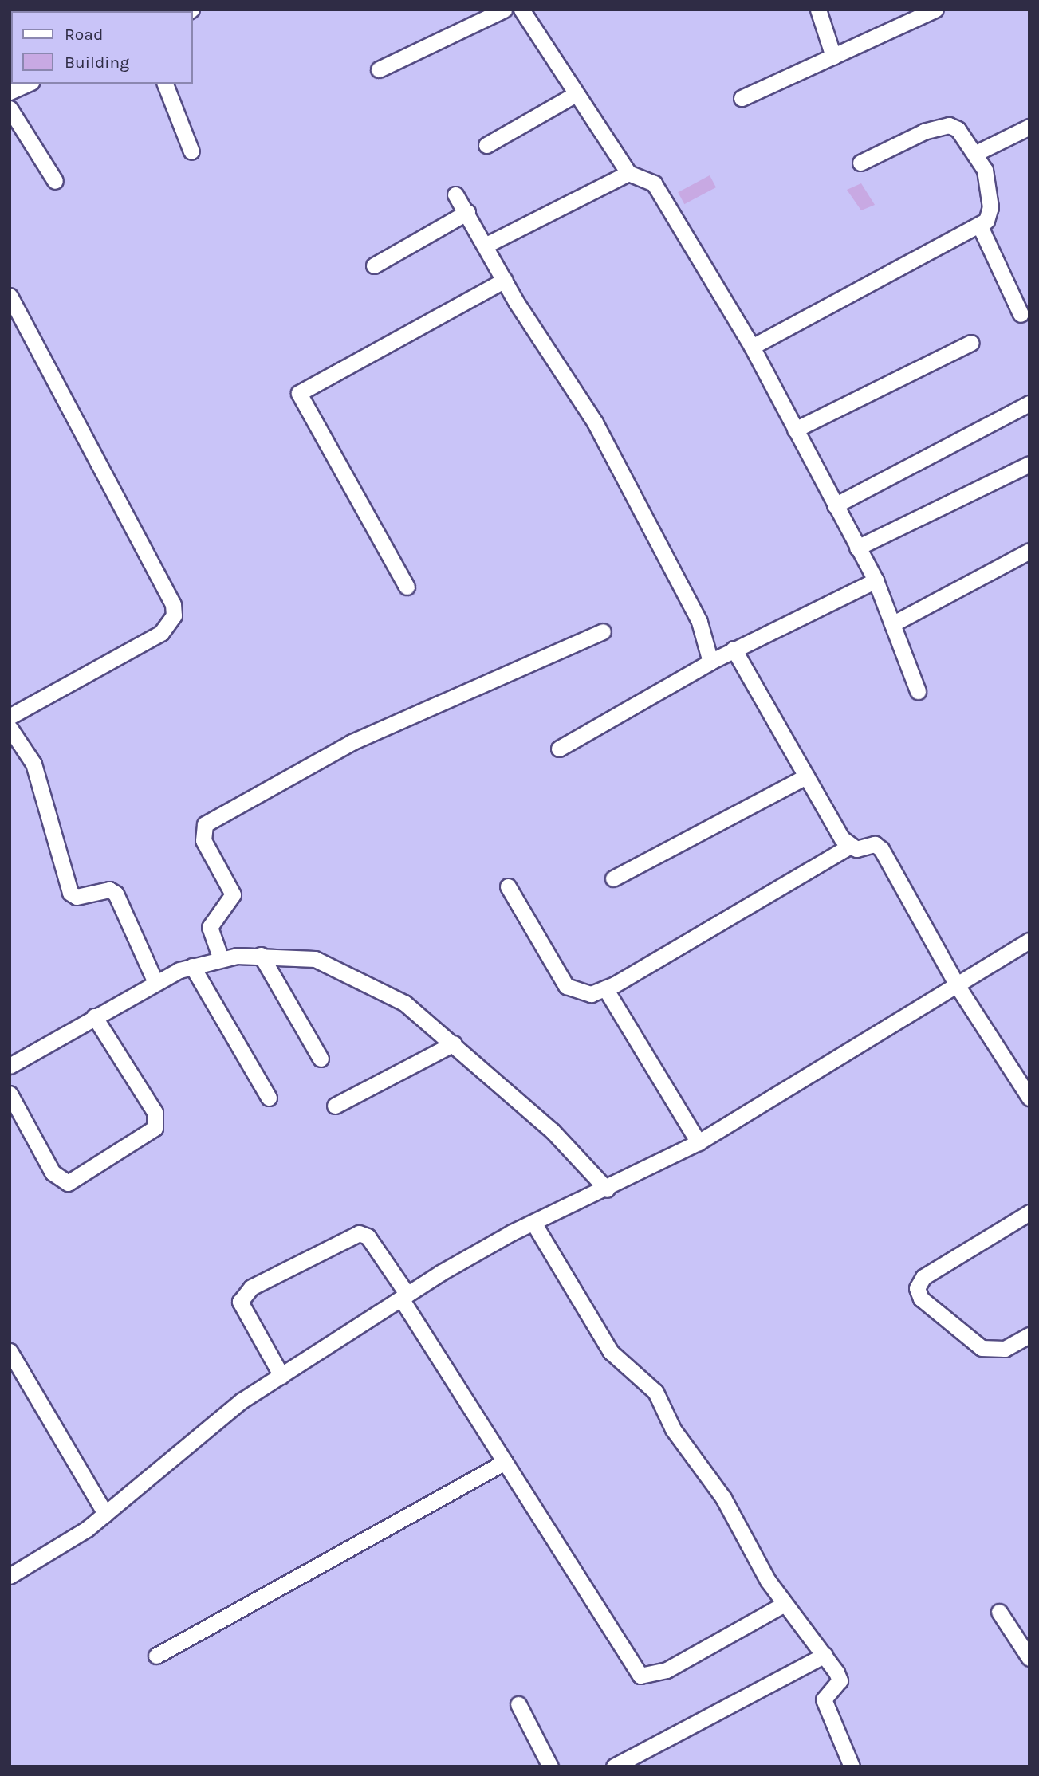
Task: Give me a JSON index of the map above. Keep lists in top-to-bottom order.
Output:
{
  "legend": ["Road", "Building"]
}
